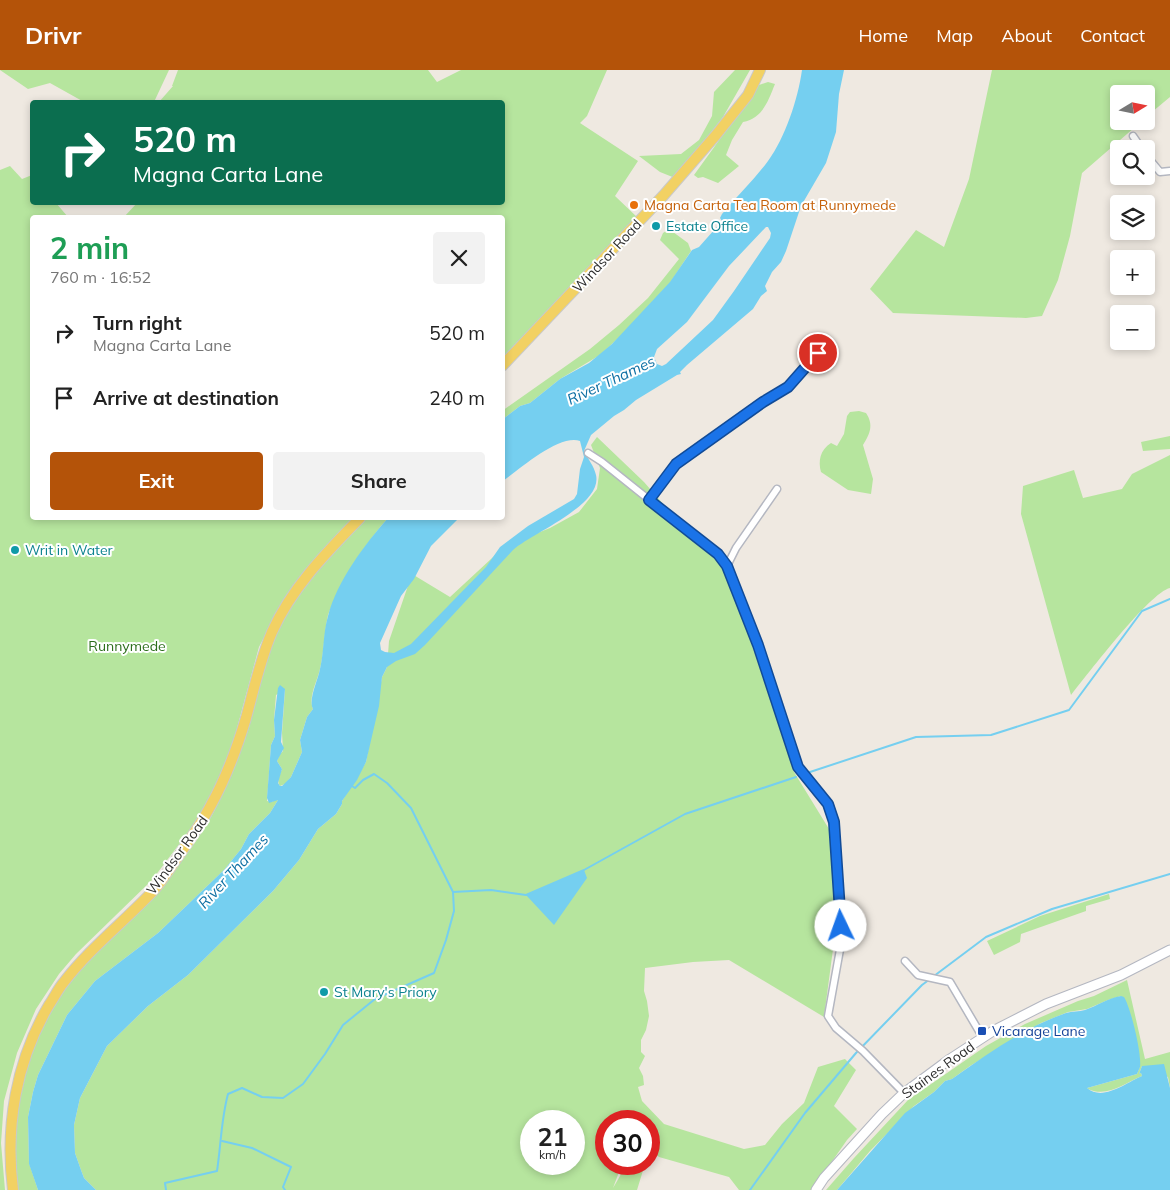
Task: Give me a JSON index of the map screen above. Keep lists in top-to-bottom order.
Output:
{
  "streets": {
    "main road": ["Windsor Road", "Staines Road"]
  },
  "water": ["River Thames"],
  "parks": ["Runnymede"],
  "places": {
    "other": [
      "Magna Carta Tea Room at Runnymede",
      "Estate Office",
      "Writ in Water",
      "St Mary's Priory"
    ],
    "transit": ["Vicarage Lane"]
  },
  "north": "right",
  "page": {
    "header": "Drivr",
    "nav": [
      "Home",
      "Map",
      "About",
      "Contact"
    ],
    "map_buttons": ["+", "−"],
    "turn": ["520 m", "Magna Carta Lane"],
    "heading": ["2 min", "760 m · 16:52"],
    "list": [
      {
        "name": "Turn right",
        "note": "Magna Carta Lane",
        "value": "520 m"
      },
      {
        "name": "Arrive at destination",
        "value": "240 m"
      }
    ],
    "buttons": ["Exit", "Share"],
    "speed": "21 km/h",
    "limit": "30"
  }
}
